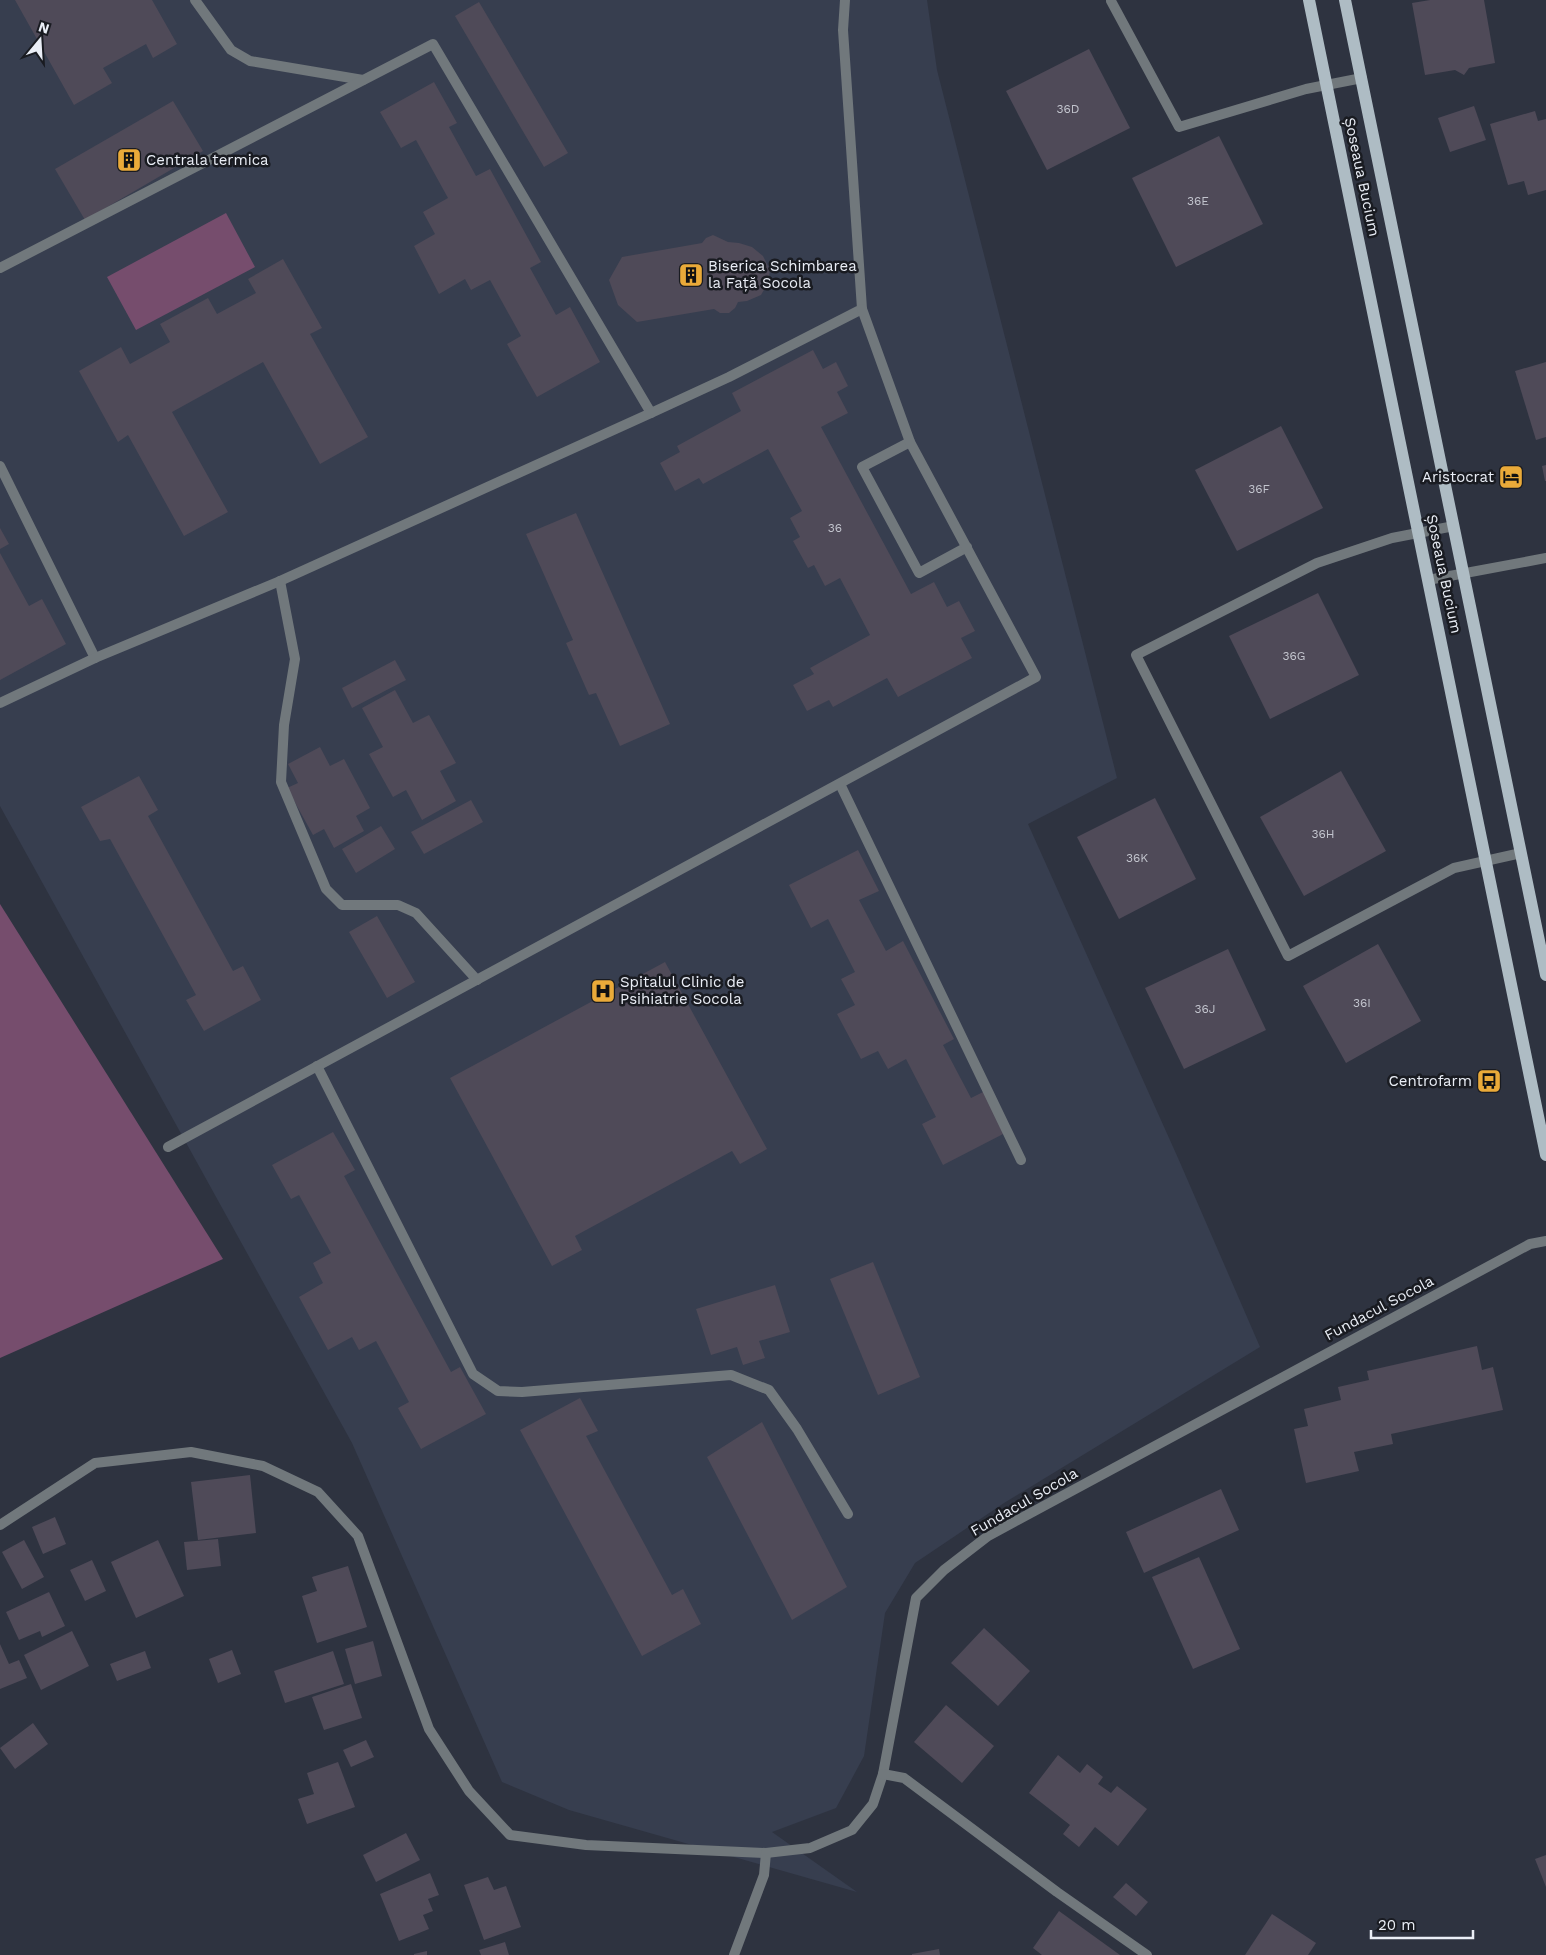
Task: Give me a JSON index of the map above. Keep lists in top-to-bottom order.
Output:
{
  "streets": {
    "main road": ["Șoseaua Bucium"],
    "street": ["Fundacul Socola"]
  },
  "places": {
    "building": ["Centrala termica", "Biserica Schimbarea la Față Socola"],
    "hotel": ["Aristocrat"],
    "hospital": ["Spitalul Clinic de Psihiatrie Socola"],
    "bus stop": ["Centrofarm"]
  },
  "house_numbers": [
    "36D",
    "36E",
    "36F",
    "36",
    "36G",
    "36H",
    "36K",
    "36I",
    "36J"
  ],
  "scale_bar": "20 m",
  "north": "top"
}
